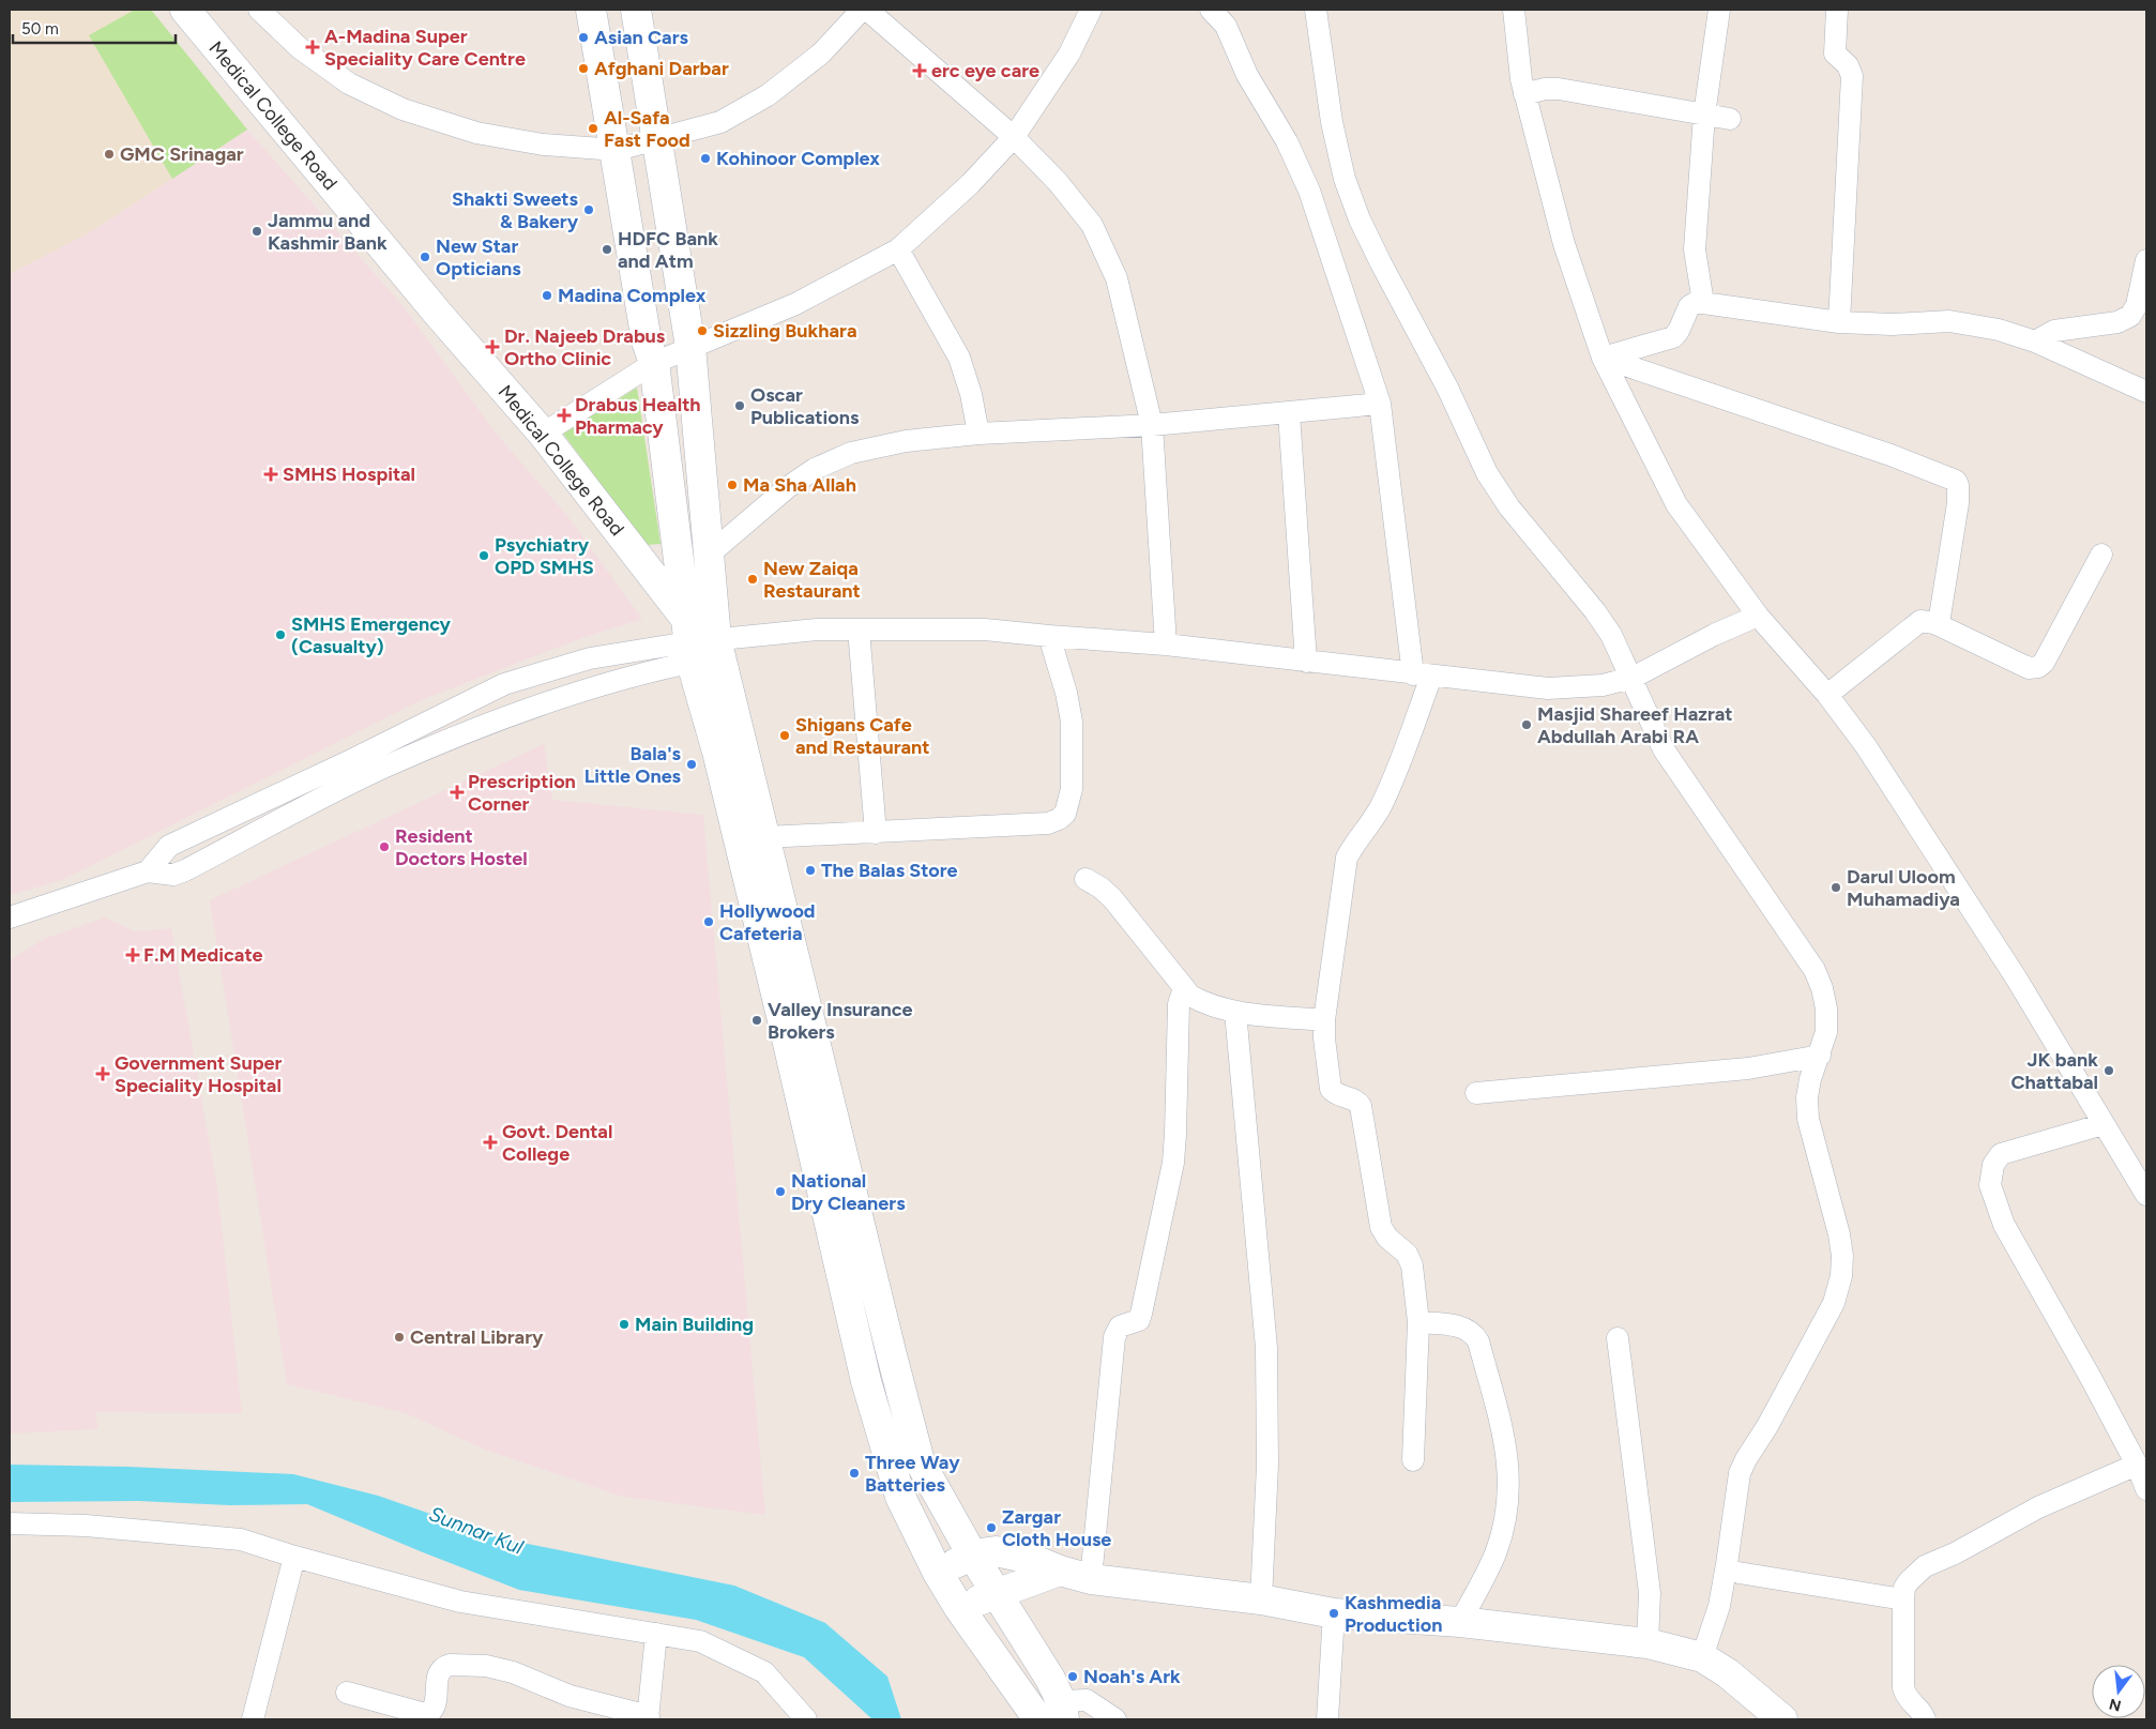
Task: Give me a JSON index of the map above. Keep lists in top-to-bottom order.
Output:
{
  "streets": {
    "main road": ["Medical College Road"]
  },
  "water": ["Sunnar Kul"],
  "places": {
    "other": [
      "Asian Cars",
      "Afghani Darbar",
      "Al-Safa Fast Food",
      "GMC Srinagar",
      "Kohinoor Complex",
      "Shakti Sweets & Bakery",
      "Jammu and Kashmir Bank",
      "HDFC Bank and Atm",
      "New Star Opticians",
      "Madina Complex",
      "Sizzling Bukhara",
      "Oscar Publications",
      "Ma Sha Allah",
      "Psychiatry OPD SMHS",
      "New Zaiqa Restaurant",
      "SMHS Emergency (Casualty)",
      "Masjid Shareef Hazrat Abdullah Arabi RA",
      "Shigans Cafe and Restaurant",
      "Bala's Little Ones",
      "Resident Doctors Hostel",
      "The Balas Store",
      "Darul Uloom Muhamadiya",
      "Hollywood Cafeteria",
      "Valley Insurance Brokers",
      "JK bank Chattabal",
      "National Dry Cleaners",
      "Main Building",
      "Central Library",
      "Three Way Batteries",
      "Zargar Cloth House",
      "Kashmedia Production",
      "Noah's Ark"
    ],
    "health": [
      "A-Madina Super Speciality Care Centre",
      "erc eye care",
      "Dr. Najeeb Drabus Ortho Clinic",
      "Drabus Health Pharmacy",
      "SMHS Hospital",
      "Prescription Corner",
      "F.M Medicate",
      "Government Super Speciality Hospital",
      "Govt. Dental College"
    ]
  },
  "scale_bar": "50 m",
  "north": "bottom"
}
